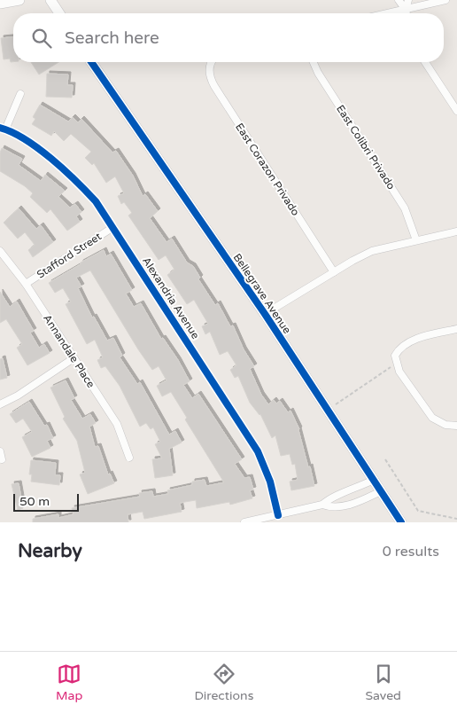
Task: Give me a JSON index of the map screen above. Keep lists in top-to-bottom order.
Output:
{
  "streets": {
    "main road": ["Bellegrave Avenue"],
    "street": [
      "East Colibri Privado",
      "East Corazon Privado",
      "Stafford Street",
      "Alexandria Avenue",
      "Annandale Place"
    ]
  },
  "crossings": [
    ["Stafford Street", "Alexandria Avenue"],
    ["Stafford Street", "Annandale Place"]
  ],
  "scale_bar": "50 m",
  "page": {
    "search": "Search here",
    "scale": "50 m",
    "heading": ["Nearby", "0 results"],
    "nav": ["Map", "Directions", "Saved"]
  }
}
